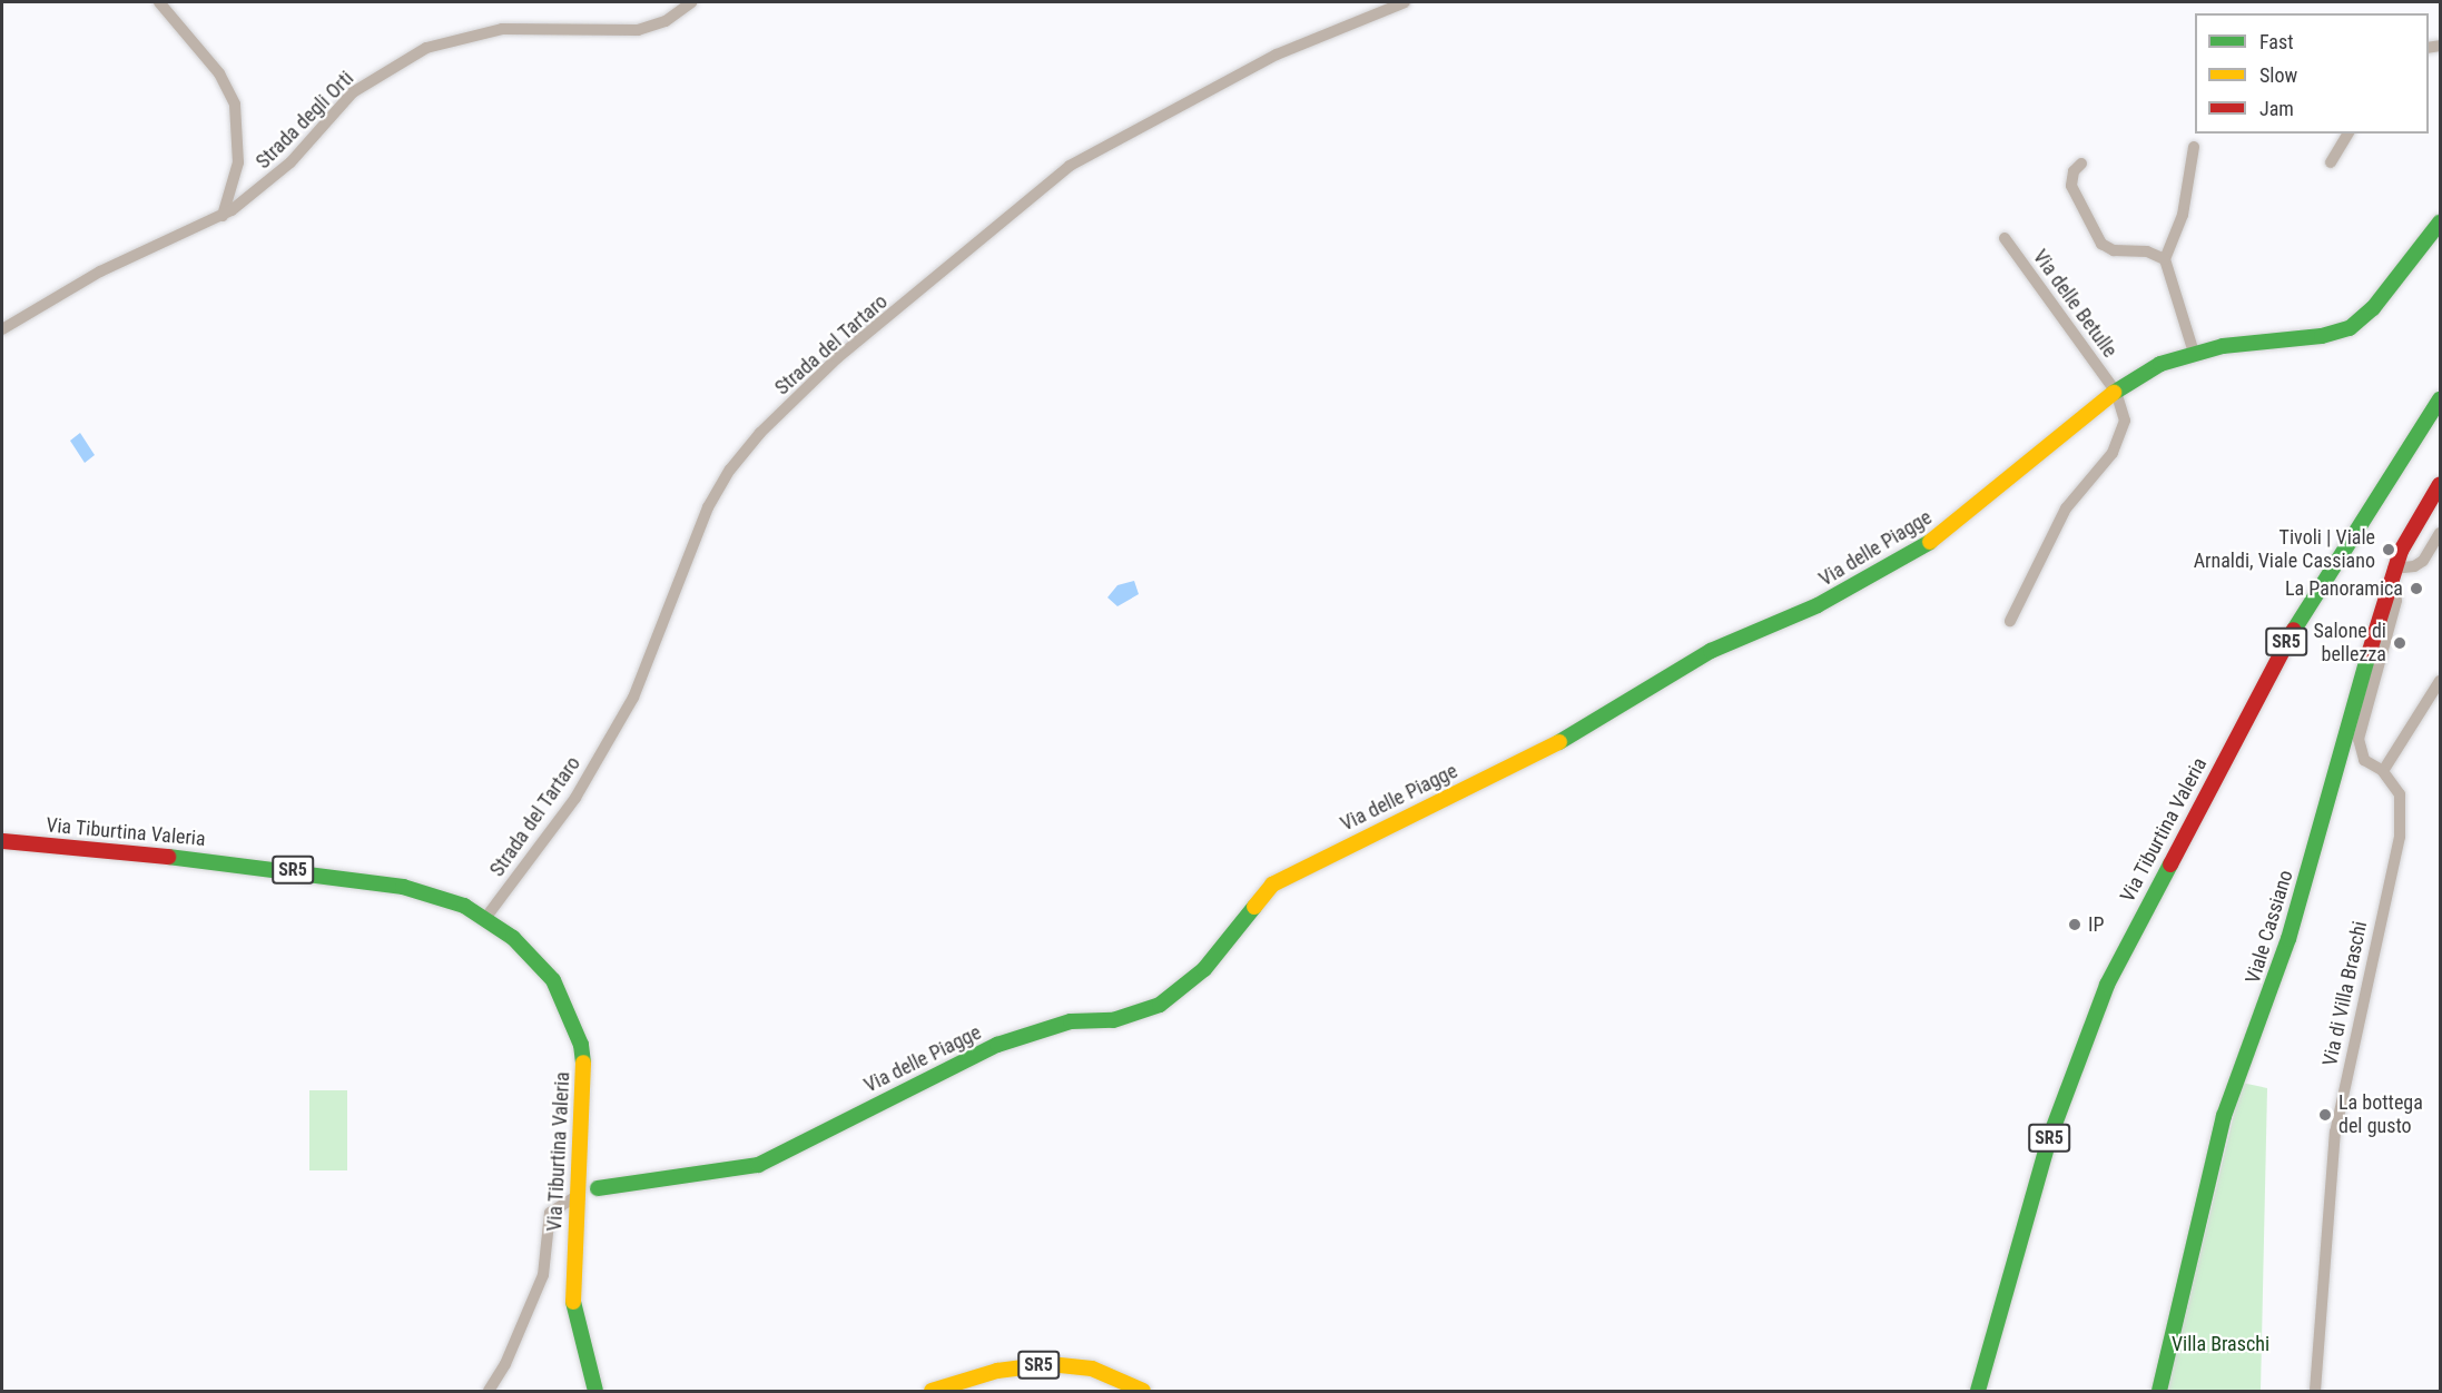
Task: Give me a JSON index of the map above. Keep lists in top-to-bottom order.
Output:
{
  "streets": {
    "street": [
      "Strada degli Orti",
      "Via delle Betulle",
      "Strada del Tartaro",
      "Via delle Piagge",
      "SR5",
      "Via Tiburtina Valeria",
      "Viale Cassiano",
      "Via di Villa Braschi"
    ]
  },
  "crossings": [
    ["Via delle Betulle", "Via delle Piagge"],
    ["Strada del Tartaro", "Via Tiburtina Valeria"],
    ["Viale Cassiano", "Via di Villa Braschi"]
  ],
  "parks": ["Villa Braschi"],
  "places": [
    "Tivoli | Viale Arnaldi, Viale Cassiano",
    "La Panoramica",
    "Salone di bellezza",
    "IP",
    "La bottega del gusto"
  ],
  "legend": ["Fast", "Slow", "Jam"]
}
